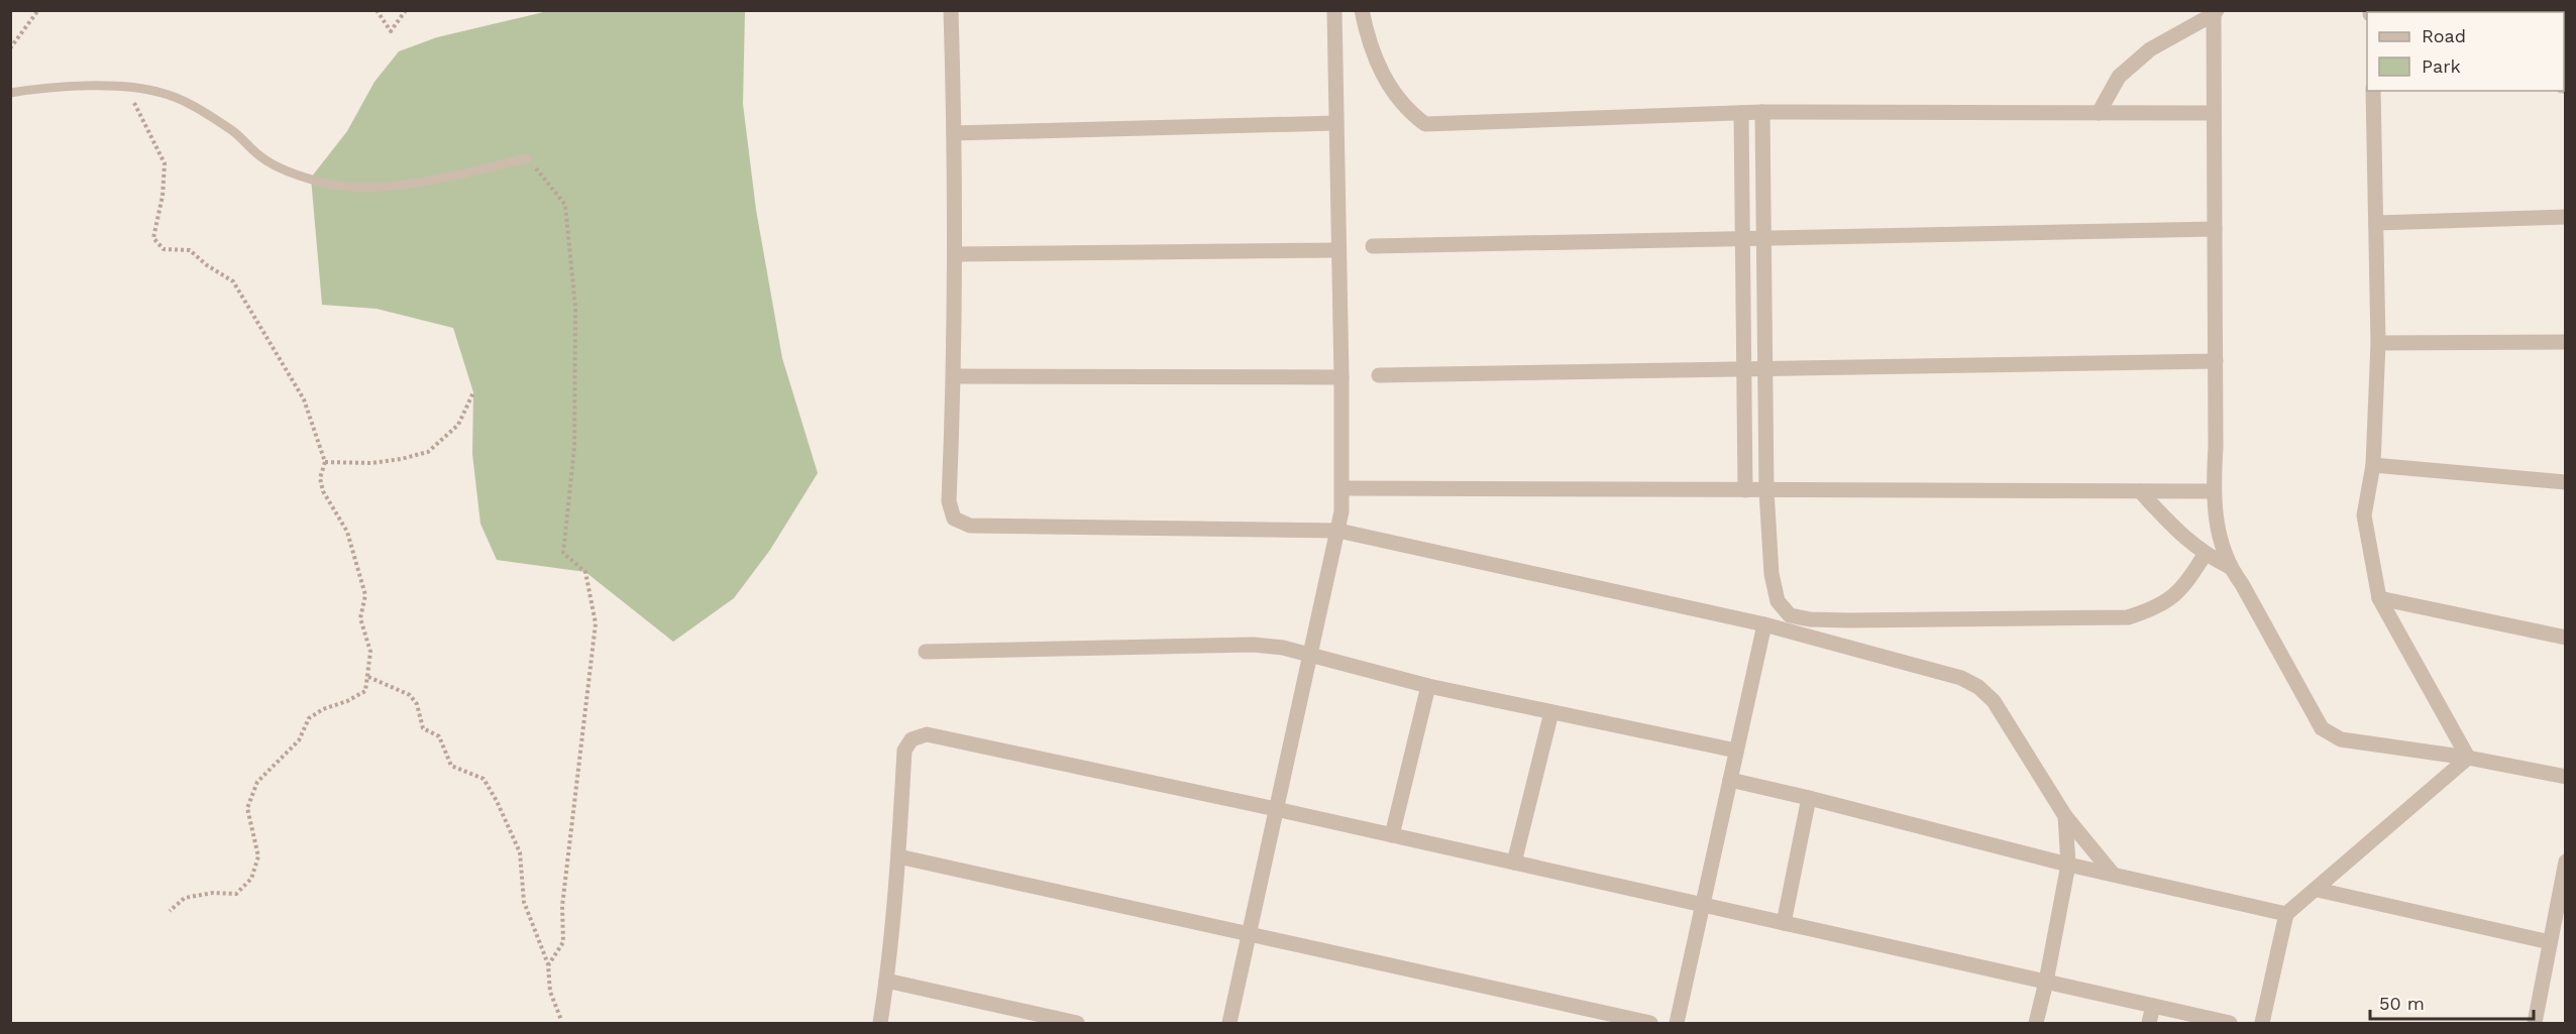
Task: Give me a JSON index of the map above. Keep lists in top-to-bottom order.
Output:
{
  "legend": ["Road", "Park"],
  "scale_bar": "50 m"
}
